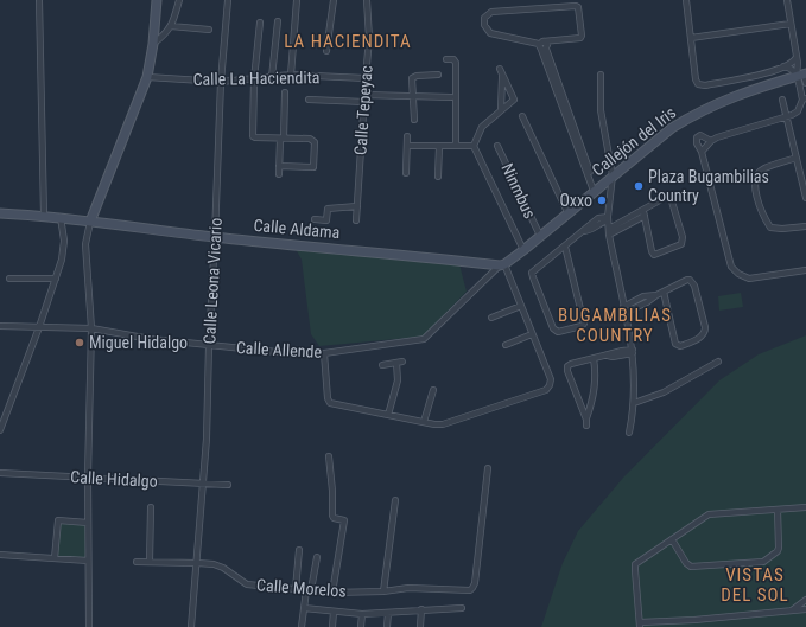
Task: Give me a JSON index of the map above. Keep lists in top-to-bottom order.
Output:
{
  "streets": {
    "street": [
      "Calle La Haciendita",
      "Calle Tepeyac",
      "Callejón del Iris",
      "Ninmbus",
      "Calle Aldama",
      "Calle Leona Vicario",
      "Calle Allende",
      "Calle Hidalgo",
      "Calle Morelos"
    ]
  },
  "crossings": [
    ["Calle La Haciendita", "Calle Tepeyac"],
    ["Calle La Haciendita", "Calle Leona Vicario"],
    ["Callejón del Iris", "Ninmbus"],
    ["Callejón del Iris", "Calle Aldama"],
    ["Callejón del Iris", "Calle Allende"],
    ["Calle Aldama", "Calle Leona Vicario"],
    ["Calle Aldama", "Calle Allende"],
    ["Calle Leona Vicario", "Calle Allende"],
    ["Calle Leona Vicario", "Calle Hidalgo"],
    ["Calle Leona Vicario", "Calle Morelos"]
  ],
  "districts": ["LA HACIENDITA", "BUGAMBILIAS COUNTRY", "VISTAS DEL SOL"],
  "places": ["Plaza Bugambilias Country", "Oxxo", "Miguel Hidalgo"]
}
